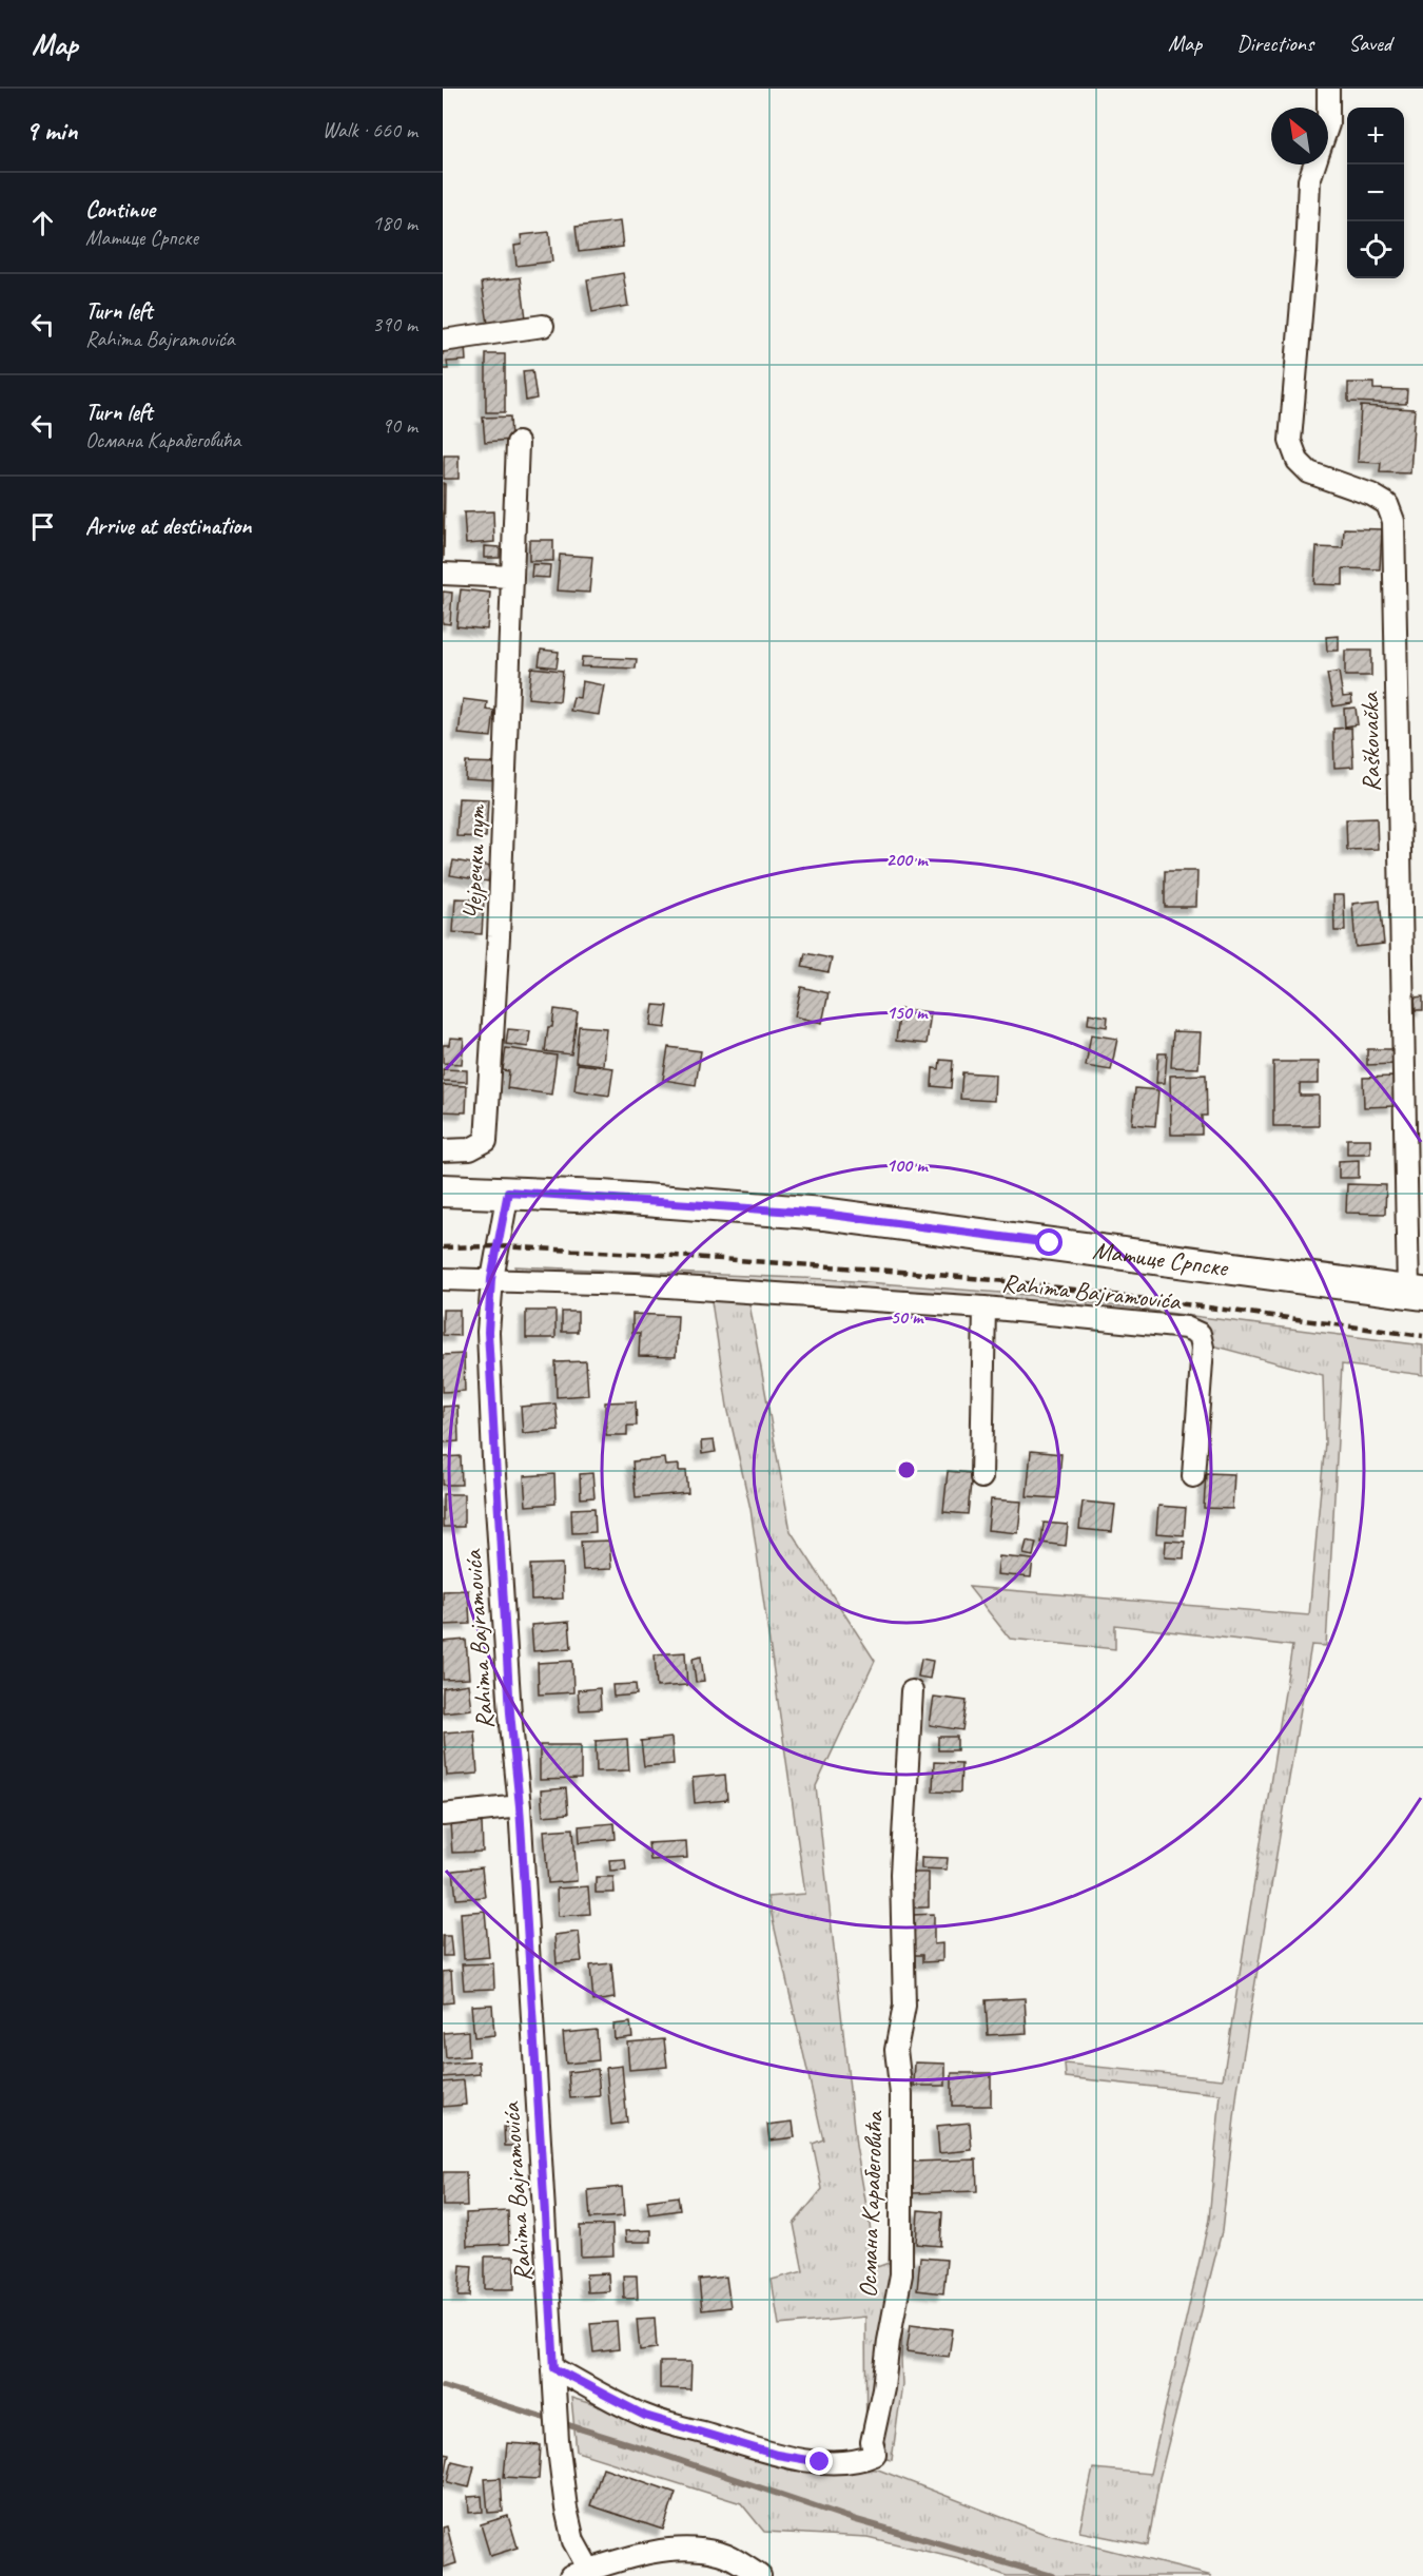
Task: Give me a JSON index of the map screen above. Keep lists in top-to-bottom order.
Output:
{
  "streets": {
    "main road": ["Матице Српске"],
    "street": [
      "Raškovačka",
      "Чејречки пут",
      "Rahima Bajramovića",
      "Османа Карабеговића"
    ]
  },
  "crossings": [
    ["Raškovačka", "Матице Српске"],
    ["Матице Српске", "Rahima Bajramovića"],
    ["Rahima Bajramovića", "Османа Карабеговића"]
  ],
  "north": "top left",
  "page": {
    "header": "Map",
    "nav": ["Map", "Directions", "Saved"],
    "heading": ["9 min", "Walk · 660 m"],
    "map_buttons": ["+", "−"],
    "list": [
      ["Continue", "Матице Српске", "180 m"],
      ["Turn left", "Rahima Bajramovića", "390 m"],
      ["Turn left", "Османа Карабеговића", "90 m"],
      "Arrive at destination"
    ]
  },
  "rings": [
    "200 m",
    "150 m",
    "100 m",
    "50 m"
  ]
}
